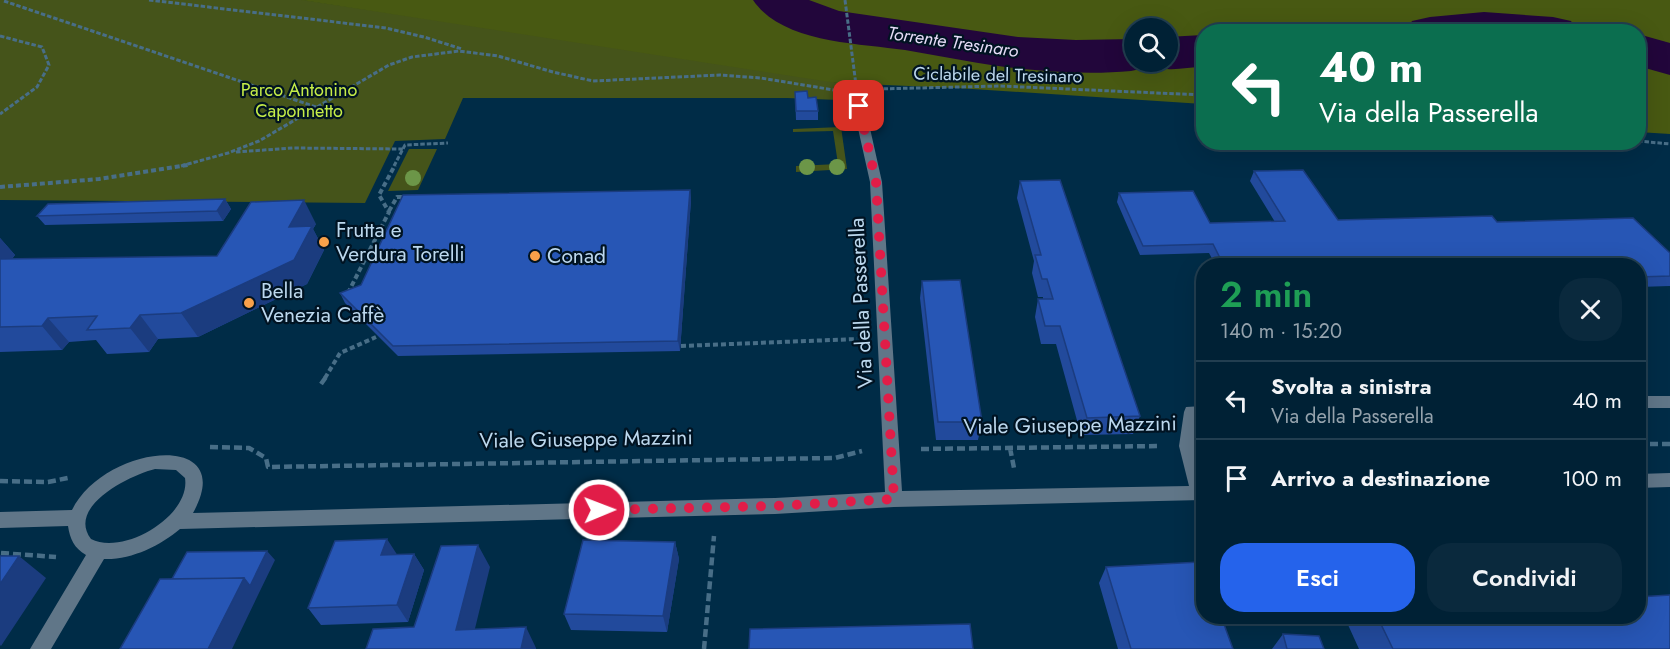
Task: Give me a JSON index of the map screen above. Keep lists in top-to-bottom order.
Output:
{
  "streets": {
    "street": ["Via della Passerella", "Viale Giuseppe Mazzini"],
    "path": ["Ciclabile del Tresinaro"]
  },
  "crossings": [
    ["Via della Passerella", "Viale Giuseppe Mazzini"]
  ],
  "water": ["Torrente Tresinaro"],
  "parks": ["Parco Antonino Caponnetto"],
  "places": ["Frutta e Verdura Torelli", "Conad", "Bella Venezia Caffè"],
  "page": {
    "turn": ["40 m", "Via della Passerella"],
    "heading": ["2 min", "140 m · 15:20"],
    "list": [
      {
        "name": "Svolta a sinistra",
        "note": "Via della Passerella",
        "value": "40 m"
      },
      {
        "name": "Arrivo a destinazione",
        "value": "100 m"
      }
    ],
    "buttons": ["Esci", "Condividi"]
  }
}
